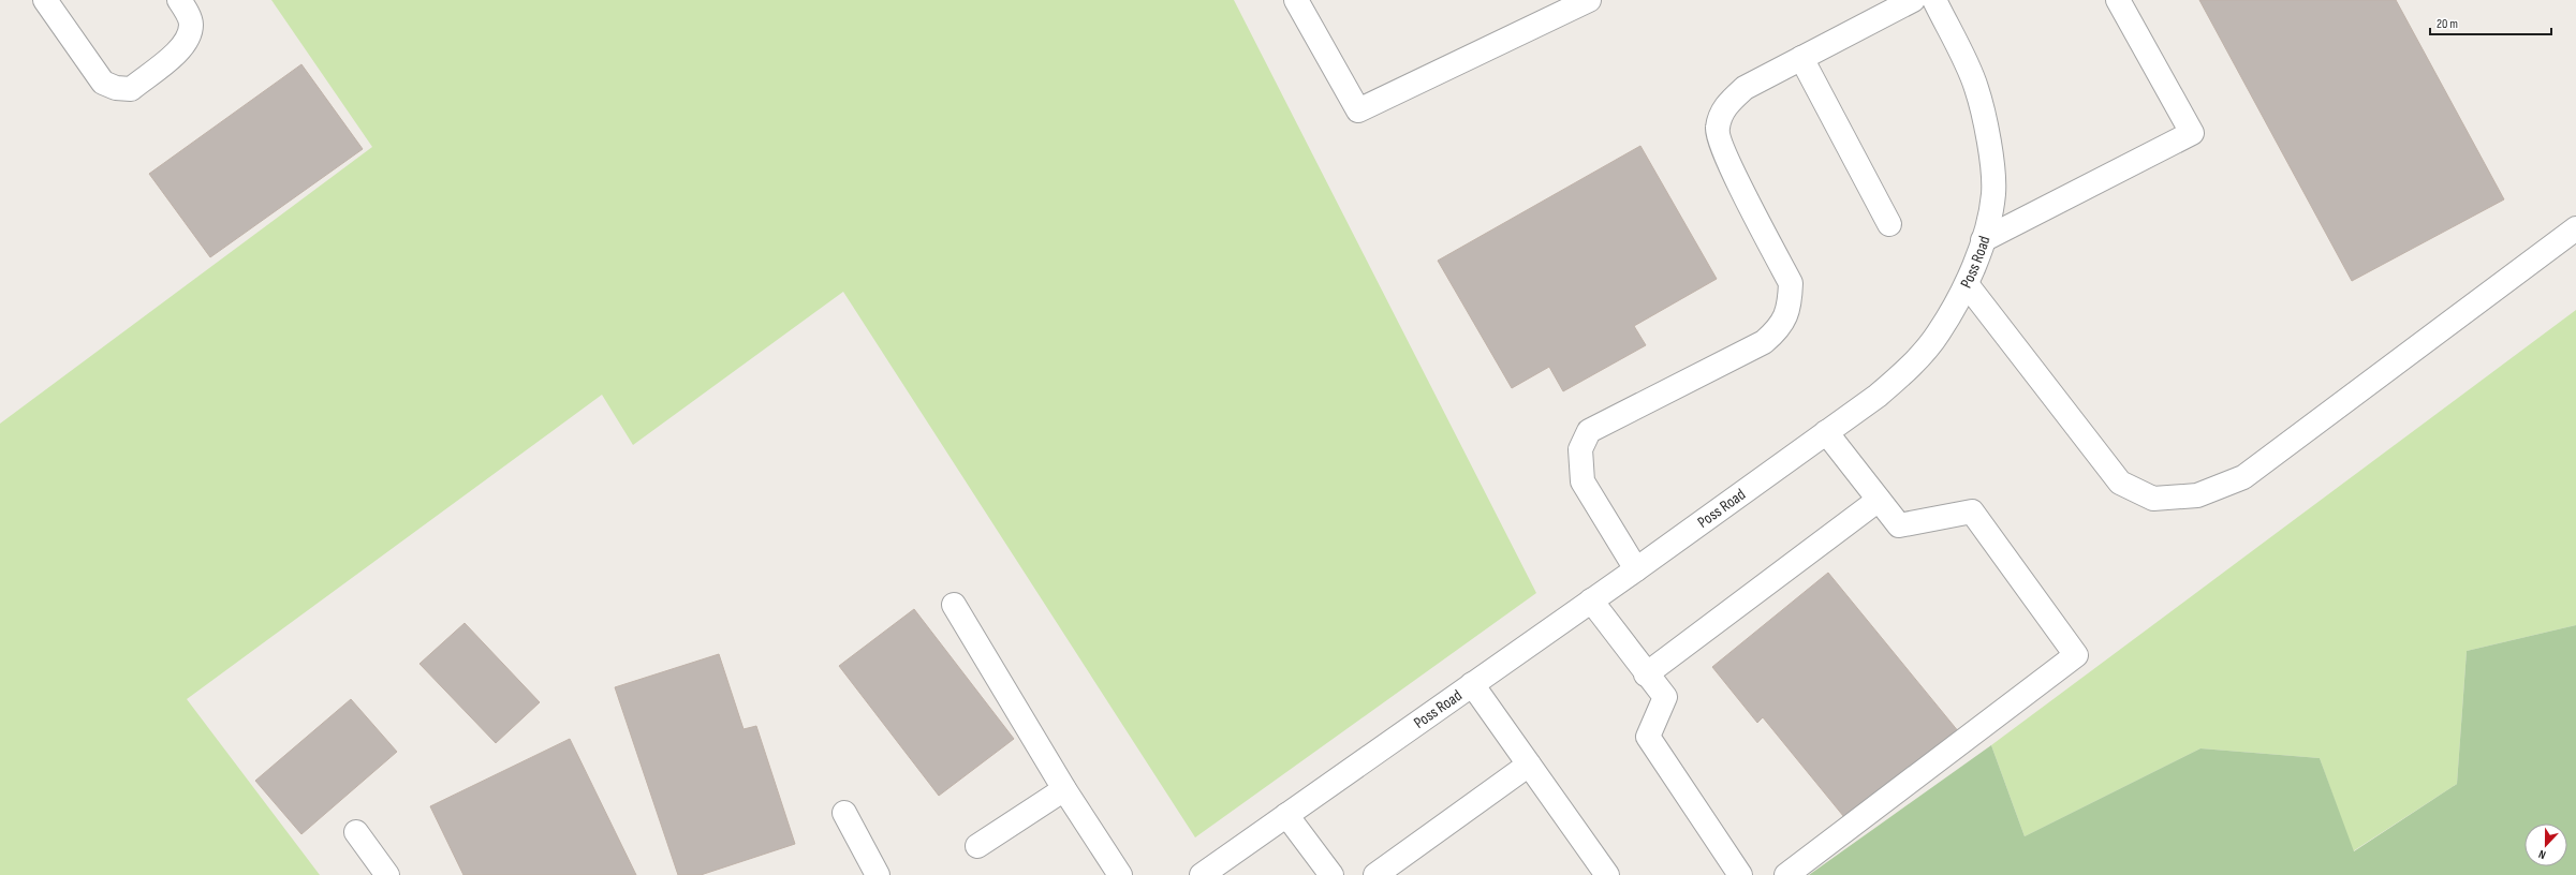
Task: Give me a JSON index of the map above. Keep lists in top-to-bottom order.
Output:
{
  "streets": {
    "street": ["Poss Road"]
  },
  "scale_bar": "20 m",
  "north": "bottom"
}
